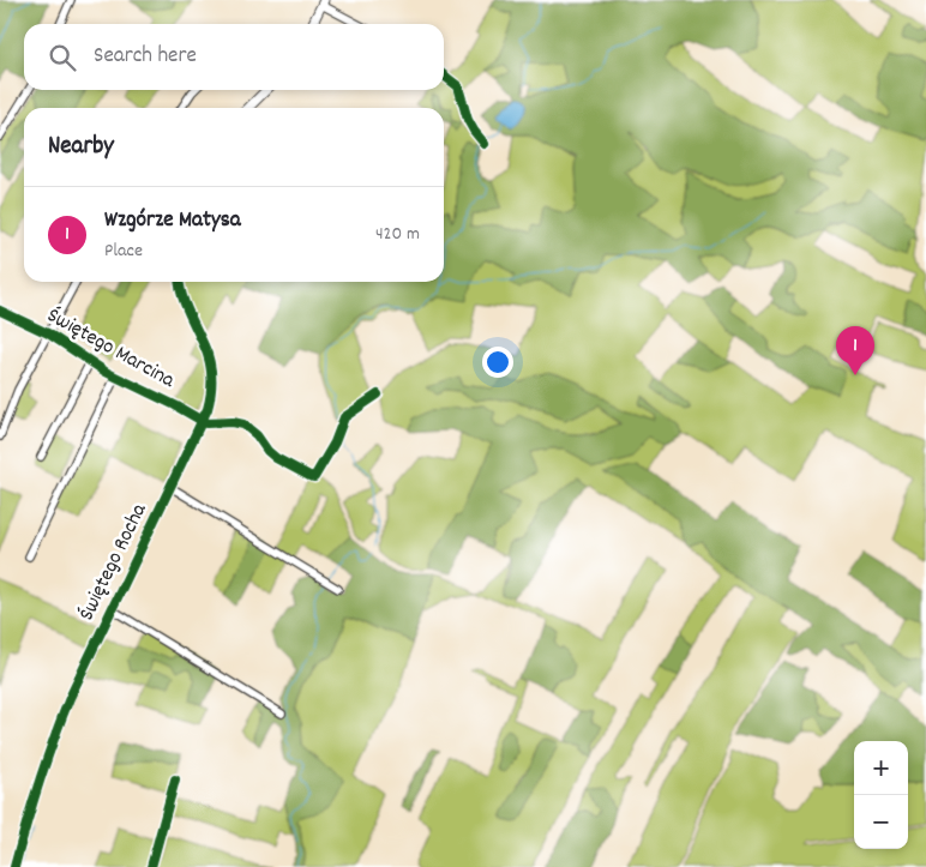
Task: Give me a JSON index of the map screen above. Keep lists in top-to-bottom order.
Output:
{
  "streets": {
    "street": ["Świętego Marcina", "Świętego Rocha"]
  },
  "crossings": [
    ["Świętego Marcina", "Świętego Rocha"]
  ],
  "page": {
    "search": "Search here",
    "heading": "Nearby",
    "list": [
      {
        "mark": "1",
        "name": "Wzgórze Matysa",
        "note": "Place",
        "value": "420 m"
      }
    ],
    "pins": "1",
    "map_buttons": ["+", "−"]
  }
}
